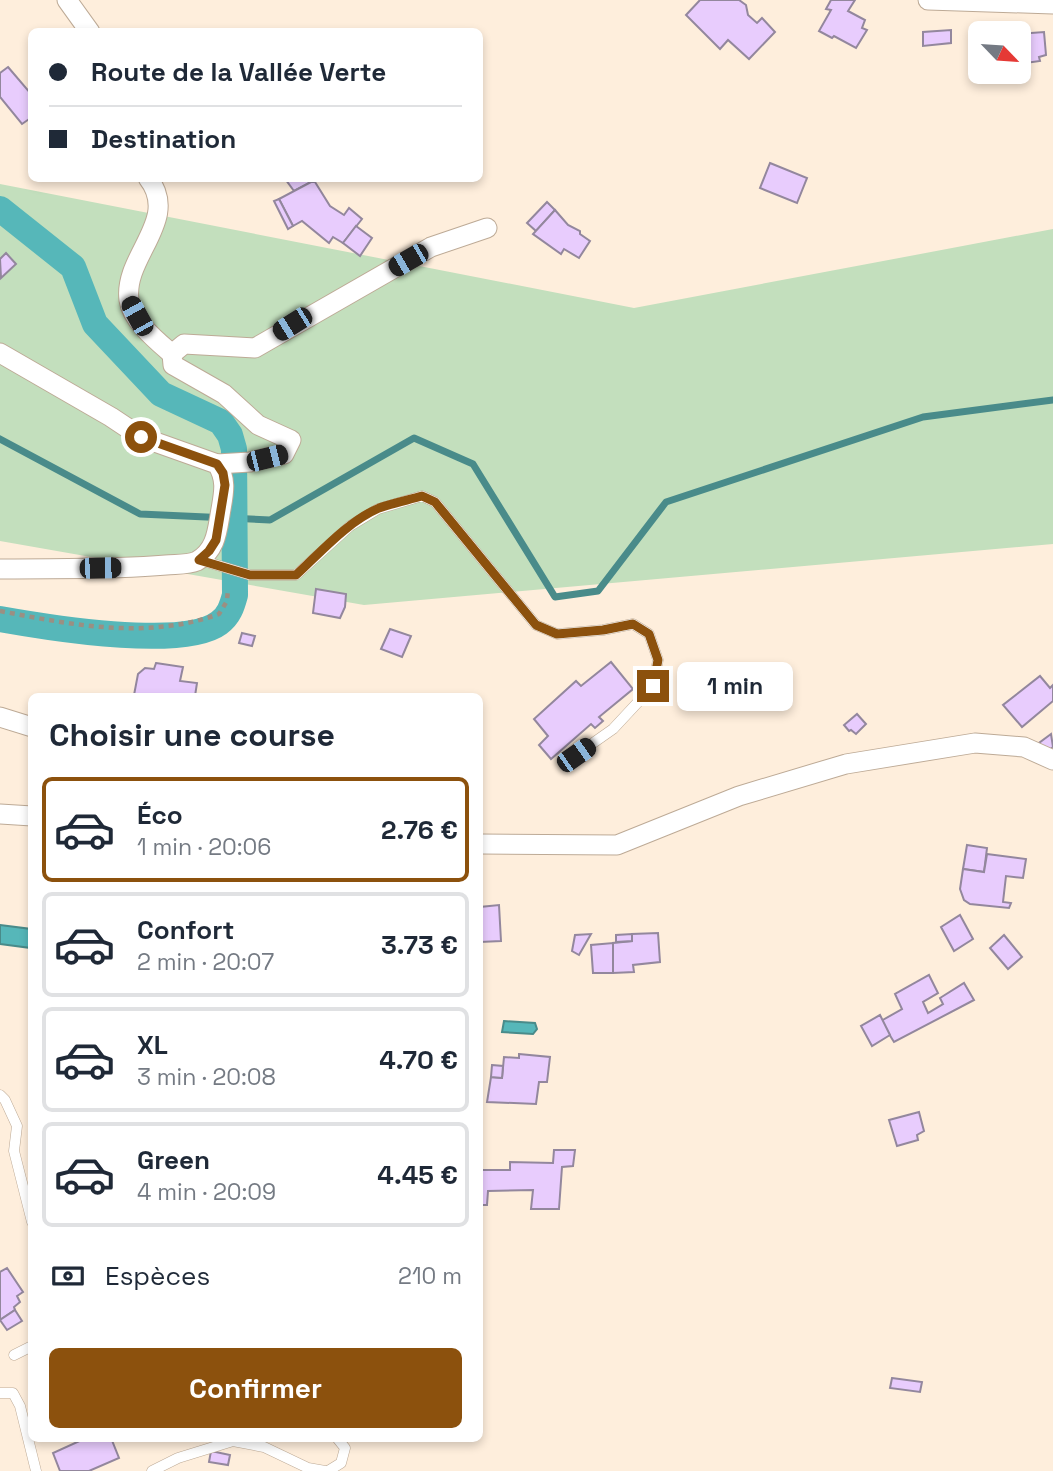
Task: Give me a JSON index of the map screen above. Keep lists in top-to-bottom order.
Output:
{
  "north": "bottom right",
  "page": {
    "banner": ["Route de la Vallée Verte", "Destination"],
    "bubble": "1 min",
    "heading": "Choisir une course",
    "list": [
      {
        "name": "Éco",
        "note": "1 min · 20:06",
        "value": "2.76 €"
      },
      {
        "name": "Confort",
        "note": "2 min · 20:07",
        "value": "3.73 €"
      },
      {
        "name": "XL",
        "note": "3 min · 20:08",
        "value": "4.70 €"
      },
      {
        "name": "Green",
        "note": "4 min · 20:09",
        "value": "4.45 €"
      }
    ],
    "pay": ["Espèces", "210 m"],
    "buttons": "Confirmer"
  }
}
